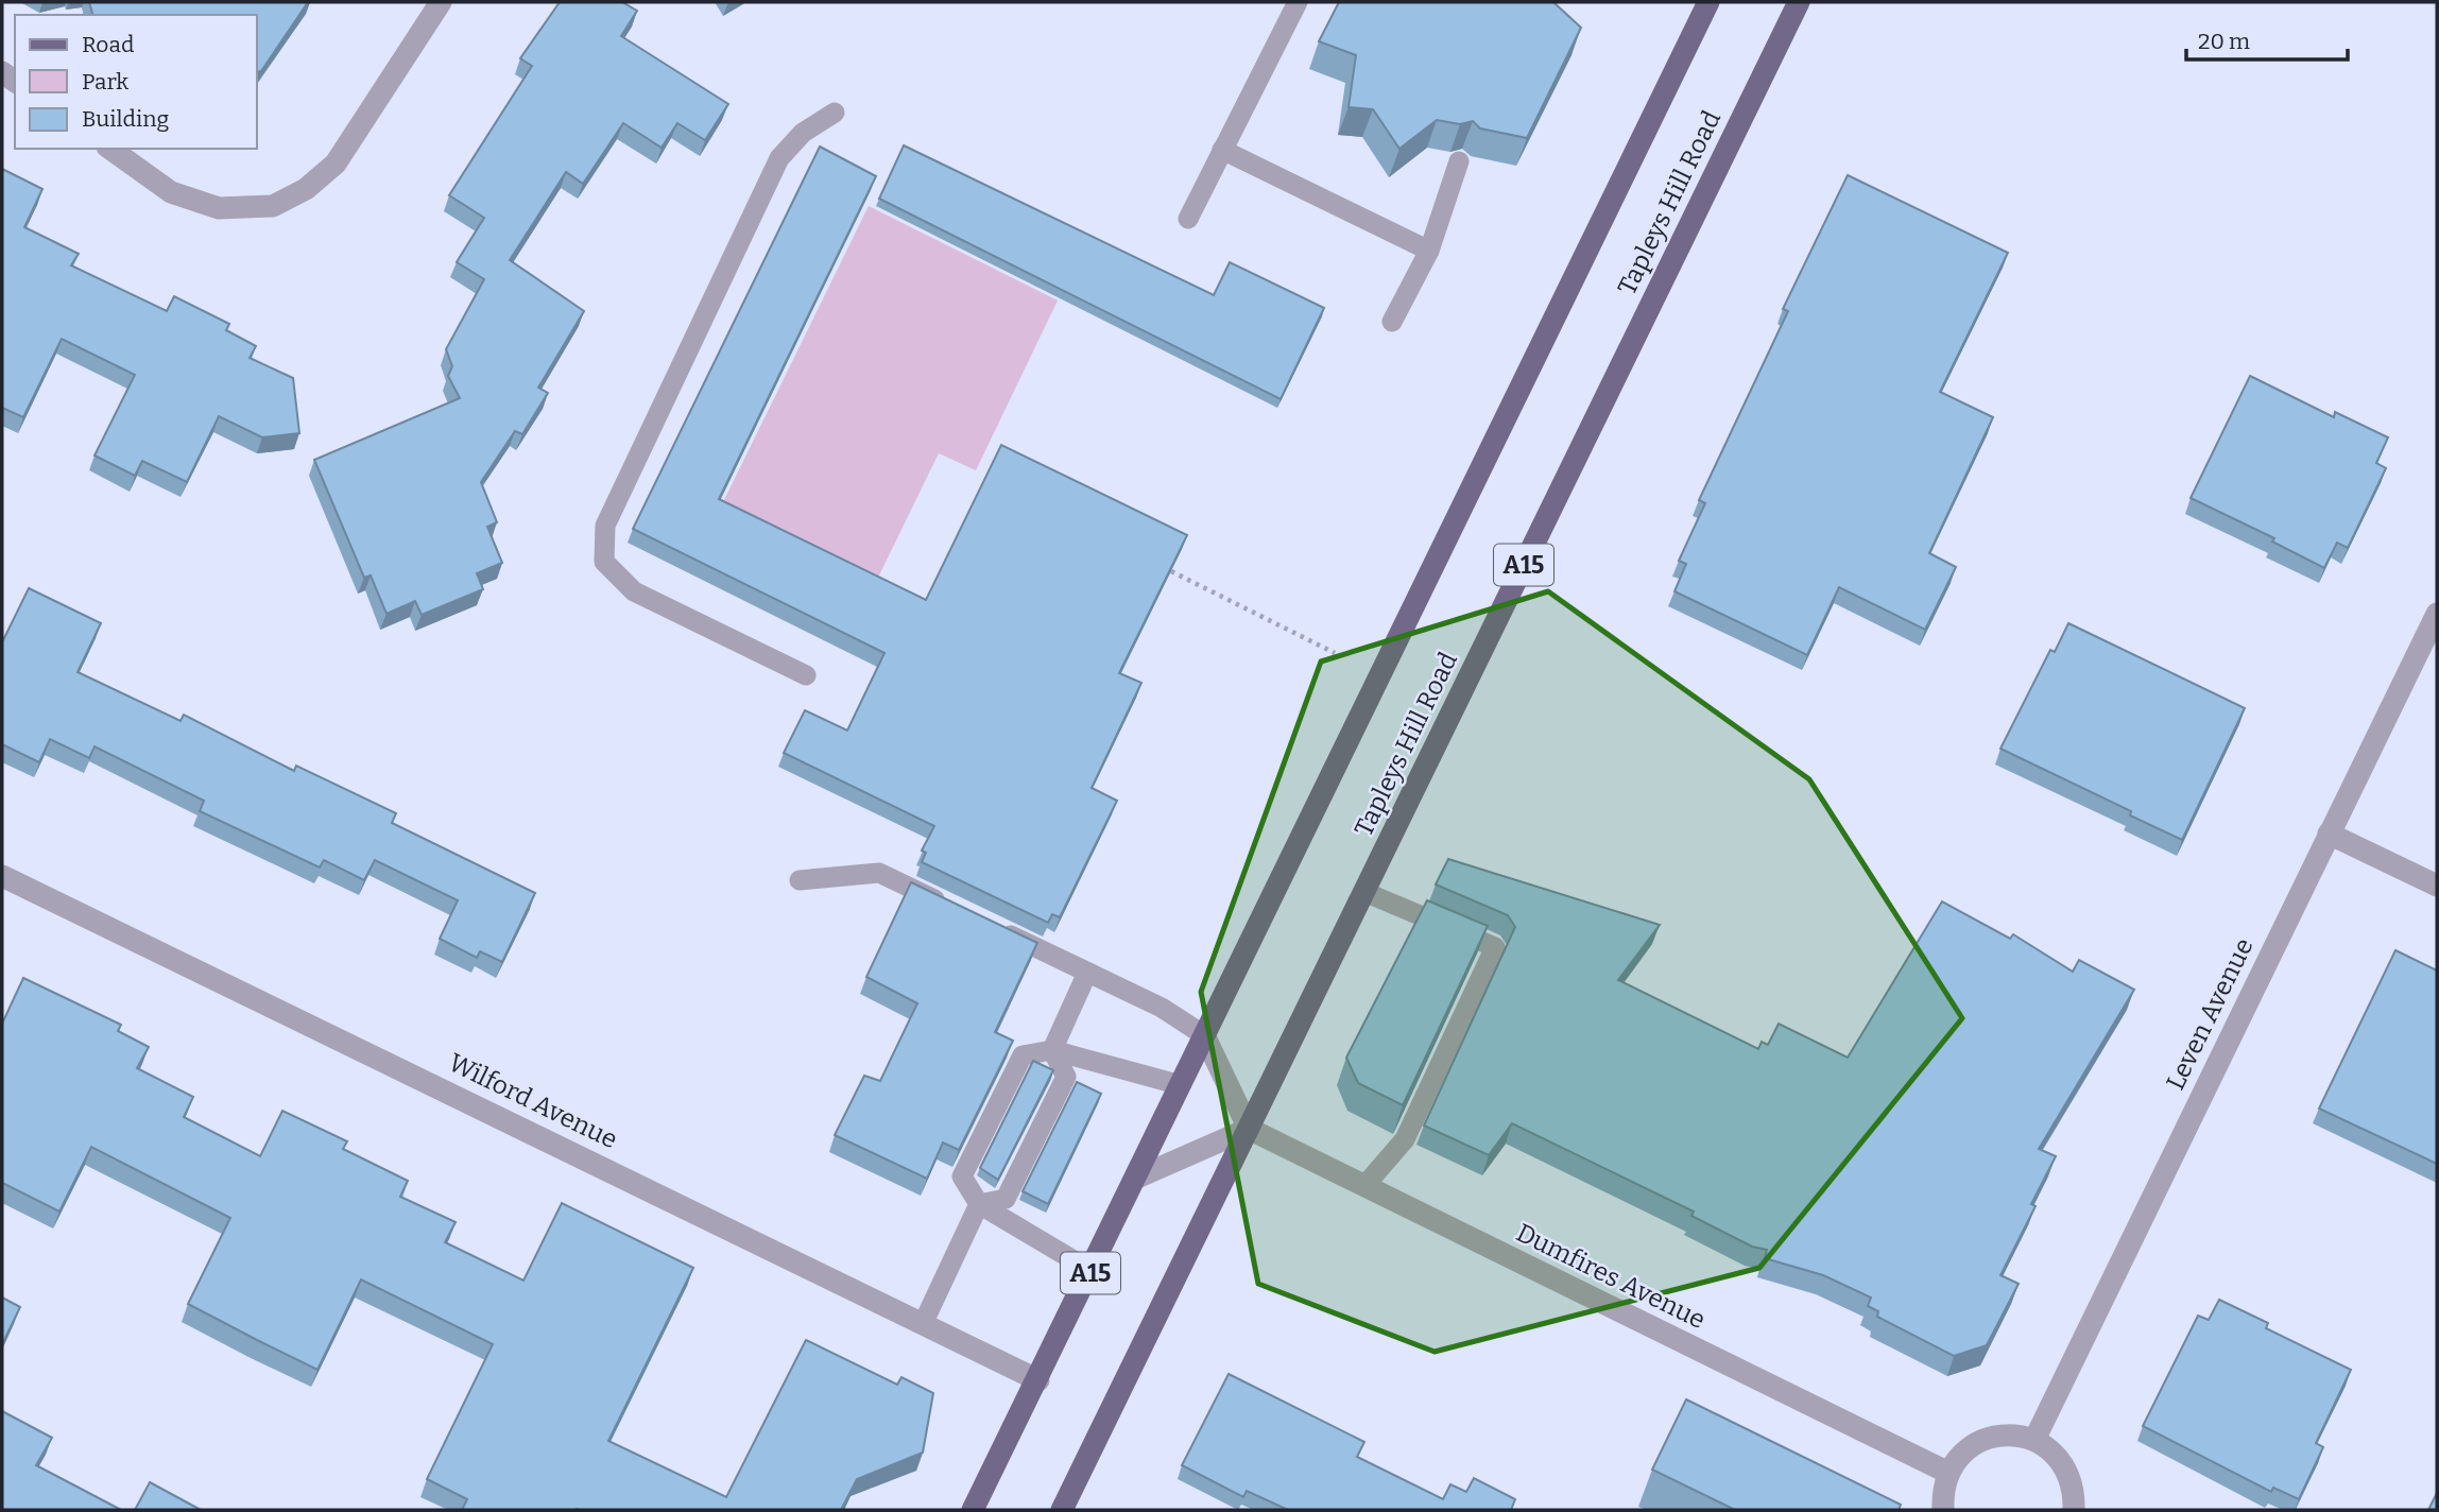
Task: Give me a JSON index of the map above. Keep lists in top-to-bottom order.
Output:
{
  "streets": {
    "main road": ["Tapleys Hill Road", "A15"],
    "street": ["Leven Avenue", "Wilford Avenue", "Dumfires Avenue"]
  },
  "crossings": [
    ["Tapleys Hill Road", "Wilford Avenue"],
    ["Tapleys Hill Road", "Dumfires Avenue"]
  ],
  "legend": ["Road", "Park", "Building"],
  "scale_bar": "20 m"
}
